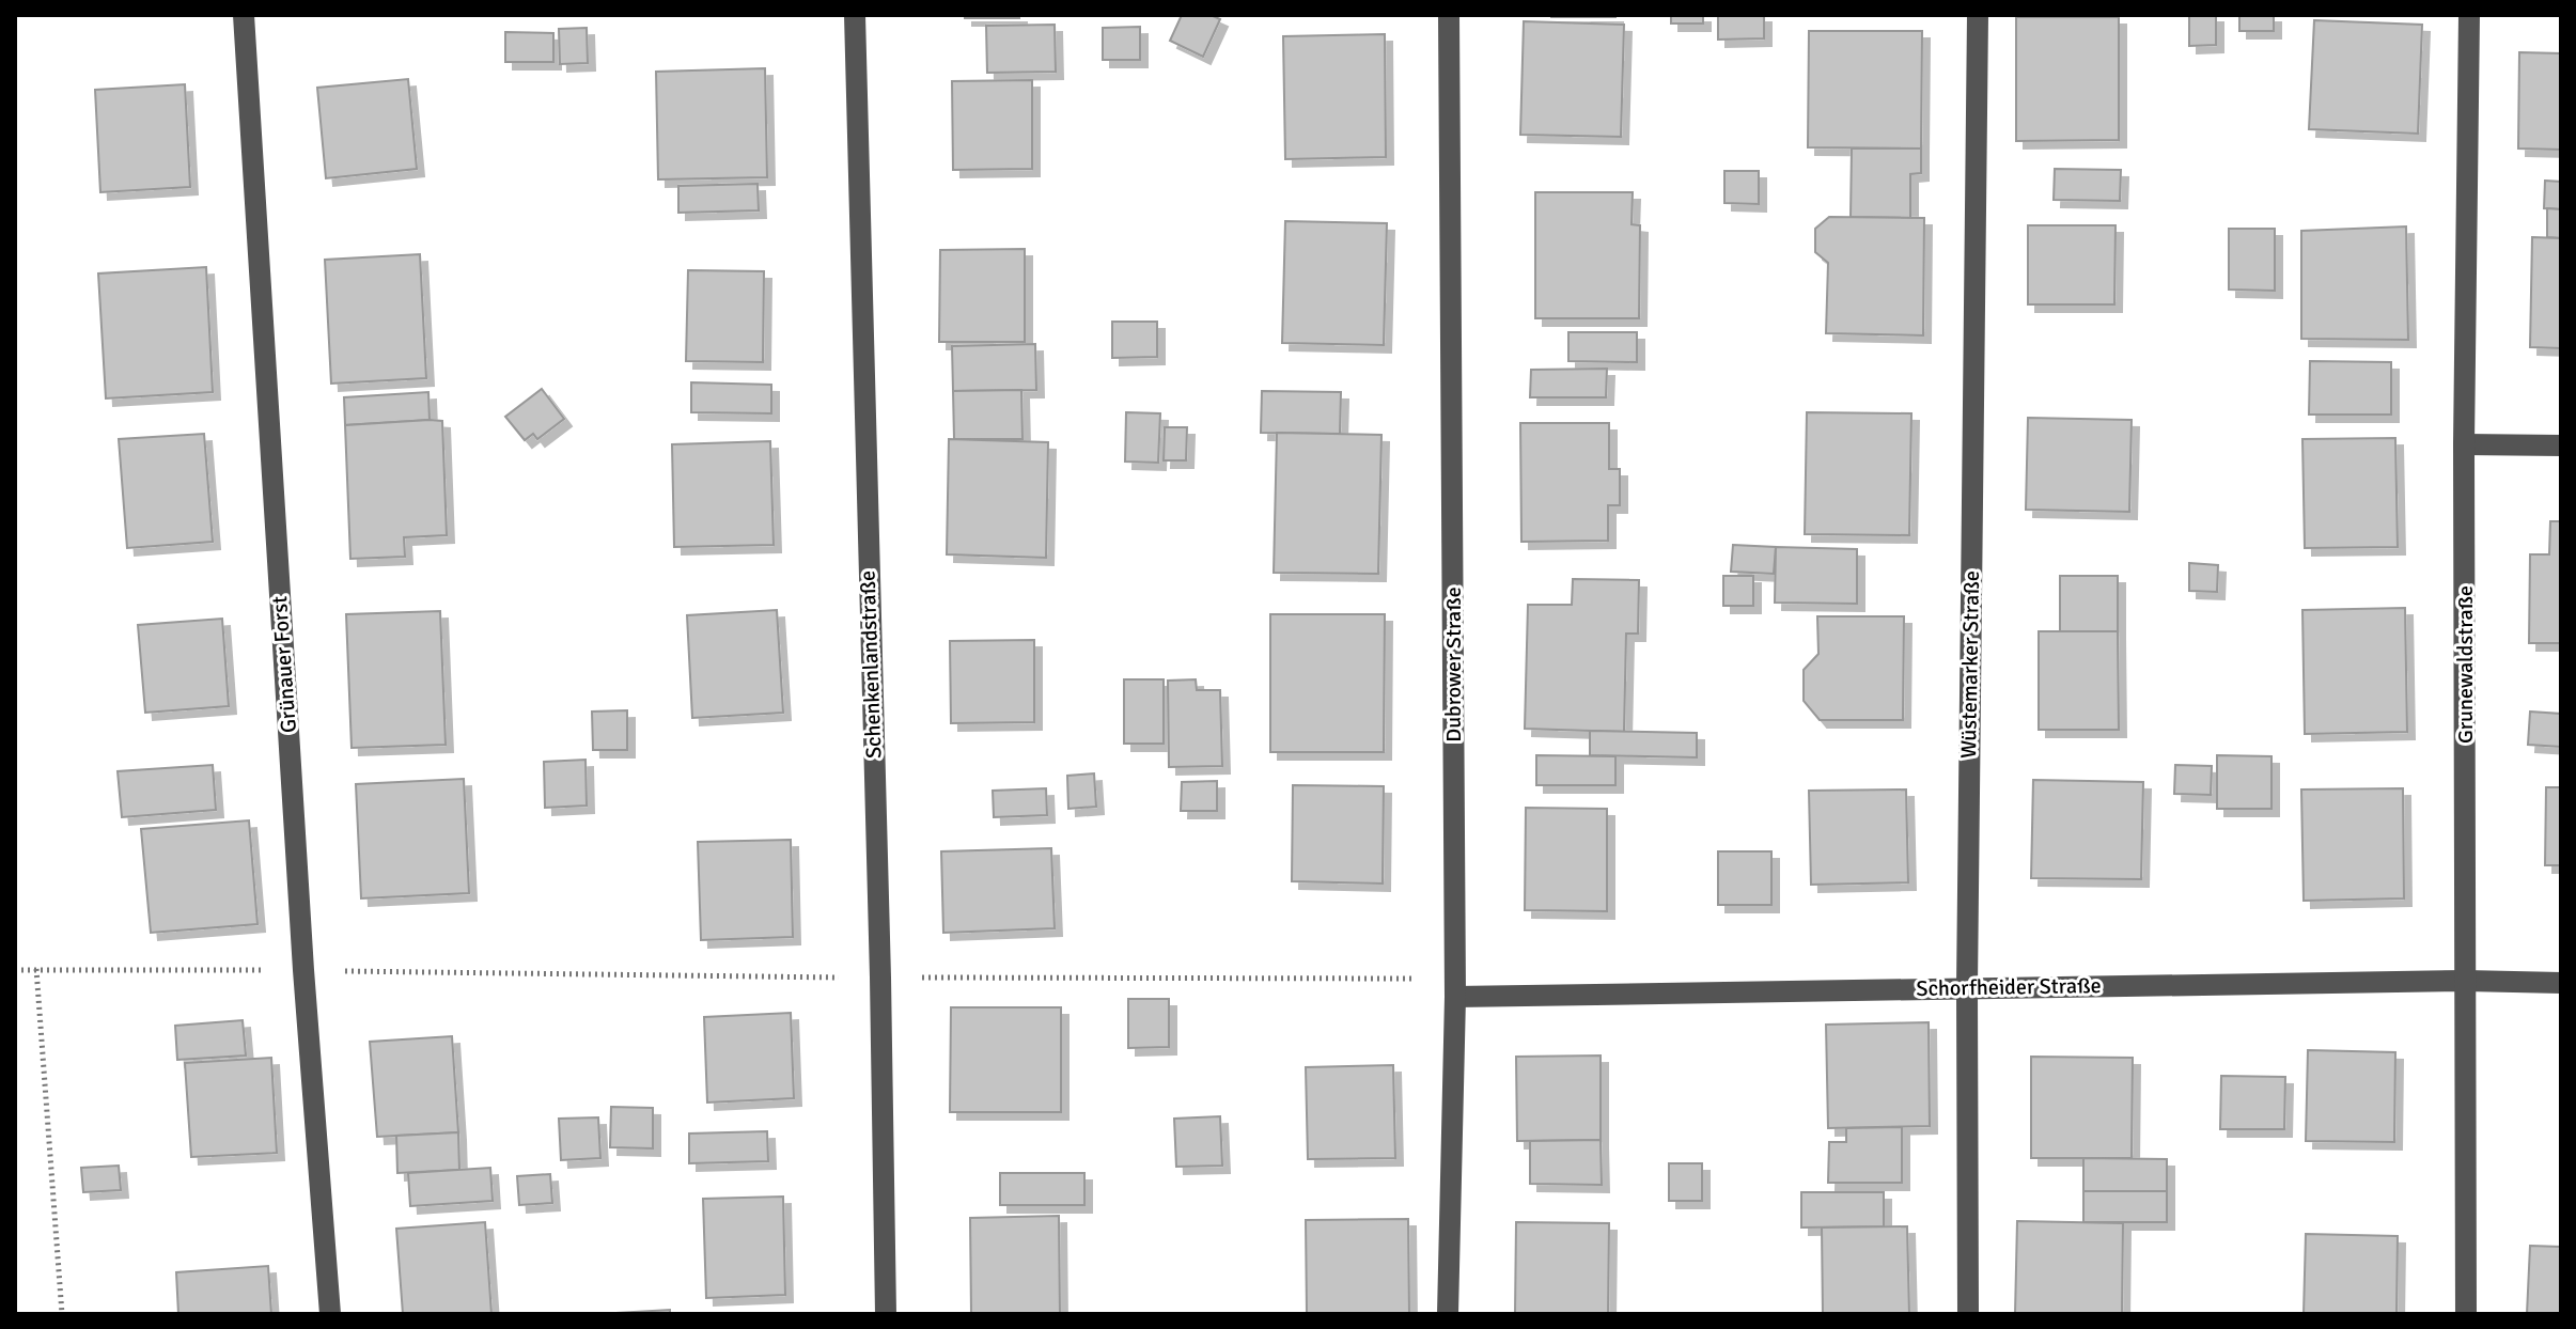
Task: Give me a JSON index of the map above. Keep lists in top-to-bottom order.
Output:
{
  "streets": {
    "street": [
      "Grünauer Forst",
      "Schenkenlandstraße",
      "Dubrower Straße",
      "Wüstemarker Straße",
      "Grunewaldstraße",
      "Schorfheider Straße"
    ]
  },
  "crossings": [
    ["Dubrower Straße", "Schorfheider Straße"],
    ["Wüstemarker Straße", "Schorfheider Straße"],
    ["Grunewaldstraße", "Schorfheider Straße"]
  ]
}
